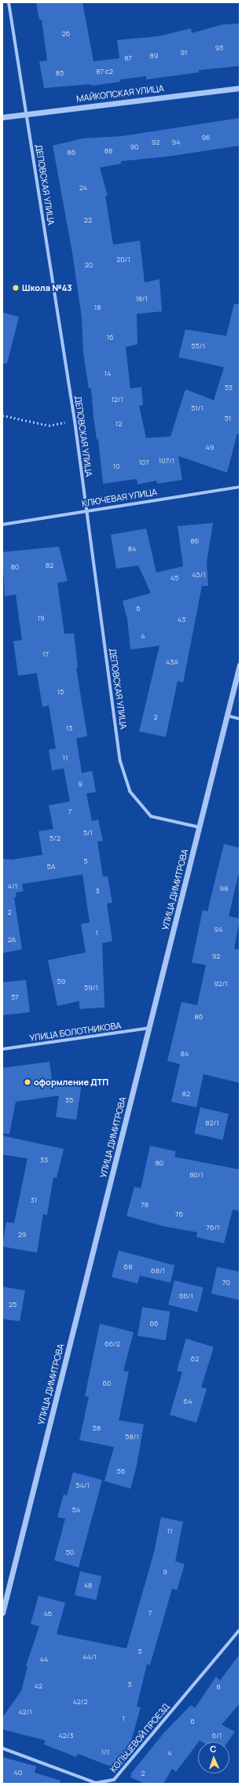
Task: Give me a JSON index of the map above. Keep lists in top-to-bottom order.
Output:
{
  "streets": {
    "street": [
      "МАЙКОПСКАЯ УЛИЦА",
      "ДЕПОВСКАЯ УЛИЦА",
      "КЛЮЧЕВАЯ УЛИЦА",
      "УЛИЦА ДИМИТРОВА",
      "УЛИЦА БОЛОТНИКОВА",
      "КОЛЬЦЕВОЙ ПРОЕЗД"
    ]
  },
  "crossings": [
    ["МАЙКОПСКАЯ УЛИЦА", "ДЕПОВСКАЯ УЛИЦА"],
    ["ДЕПОВСКАЯ УЛИЦА", "КЛЮЧЕВАЯ УЛИЦА"],
    ["ДЕПОВСКАЯ УЛИЦА", "УЛИЦА ДИМИТРОВА"],
    ["УЛИЦА ДИМИТРОВА", "УЛИЦА БОЛОТНИКОВА"]
  ],
  "places": ["Школа №43", "оформление ДТП"],
  "house_numbers": [
    "26",
    "93",
    "91",
    "89",
    "87",
    "87 с2",
    "85",
    "96",
    "92",
    "94",
    "90",
    "88",
    "86",
    "24",
    "22",
    "20/1",
    "20",
    "18/1",
    "18",
    "16",
    "55/1",
    "14",
    "53",
    "12/1",
    "51/1",
    "51",
    "12",
    "49",
    "107/1",
    "107",
    "10",
    "86",
    "84",
    "82",
    "80",
    "45/1",
    "45",
    "6",
    "19",
    "43",
    "4",
    "17",
    "43А",
    "15",
    "2",
    "13",
    "11",
    "9",
    "7",
    "5/1",
    "5/2",
    "5",
    "5А",
    "4/1",
    "98",
    "3",
    "2",
    "94",
    "1",
    "2А",
    "92",
    "59",
    "92/1",
    "59/1",
    "57",
    "86",
    "84",
    "82",
    "35",
    "82/1",
    "33",
    "80",
    "80/1",
    "31",
    "78",
    "76",
    "76/1",
    "29",
    "68",
    "68/1",
    "70",
    "66/1",
    "25",
    "66",
    "66/2",
    "62",
    "60",
    "64",
    "58",
    "58/1",
    "56",
    "54/1",
    "54",
    "11",
    "50",
    "9",
    "48",
    "7",
    "46",
    "5",
    "44/1",
    "44",
    "3",
    "42",
    "8",
    "42/2",
    "42/1",
    "1",
    "6",
    "42/3",
    "6/1",
    "1/1",
    "4",
    "40",
    "2"
  ],
  "north": "top"
}
